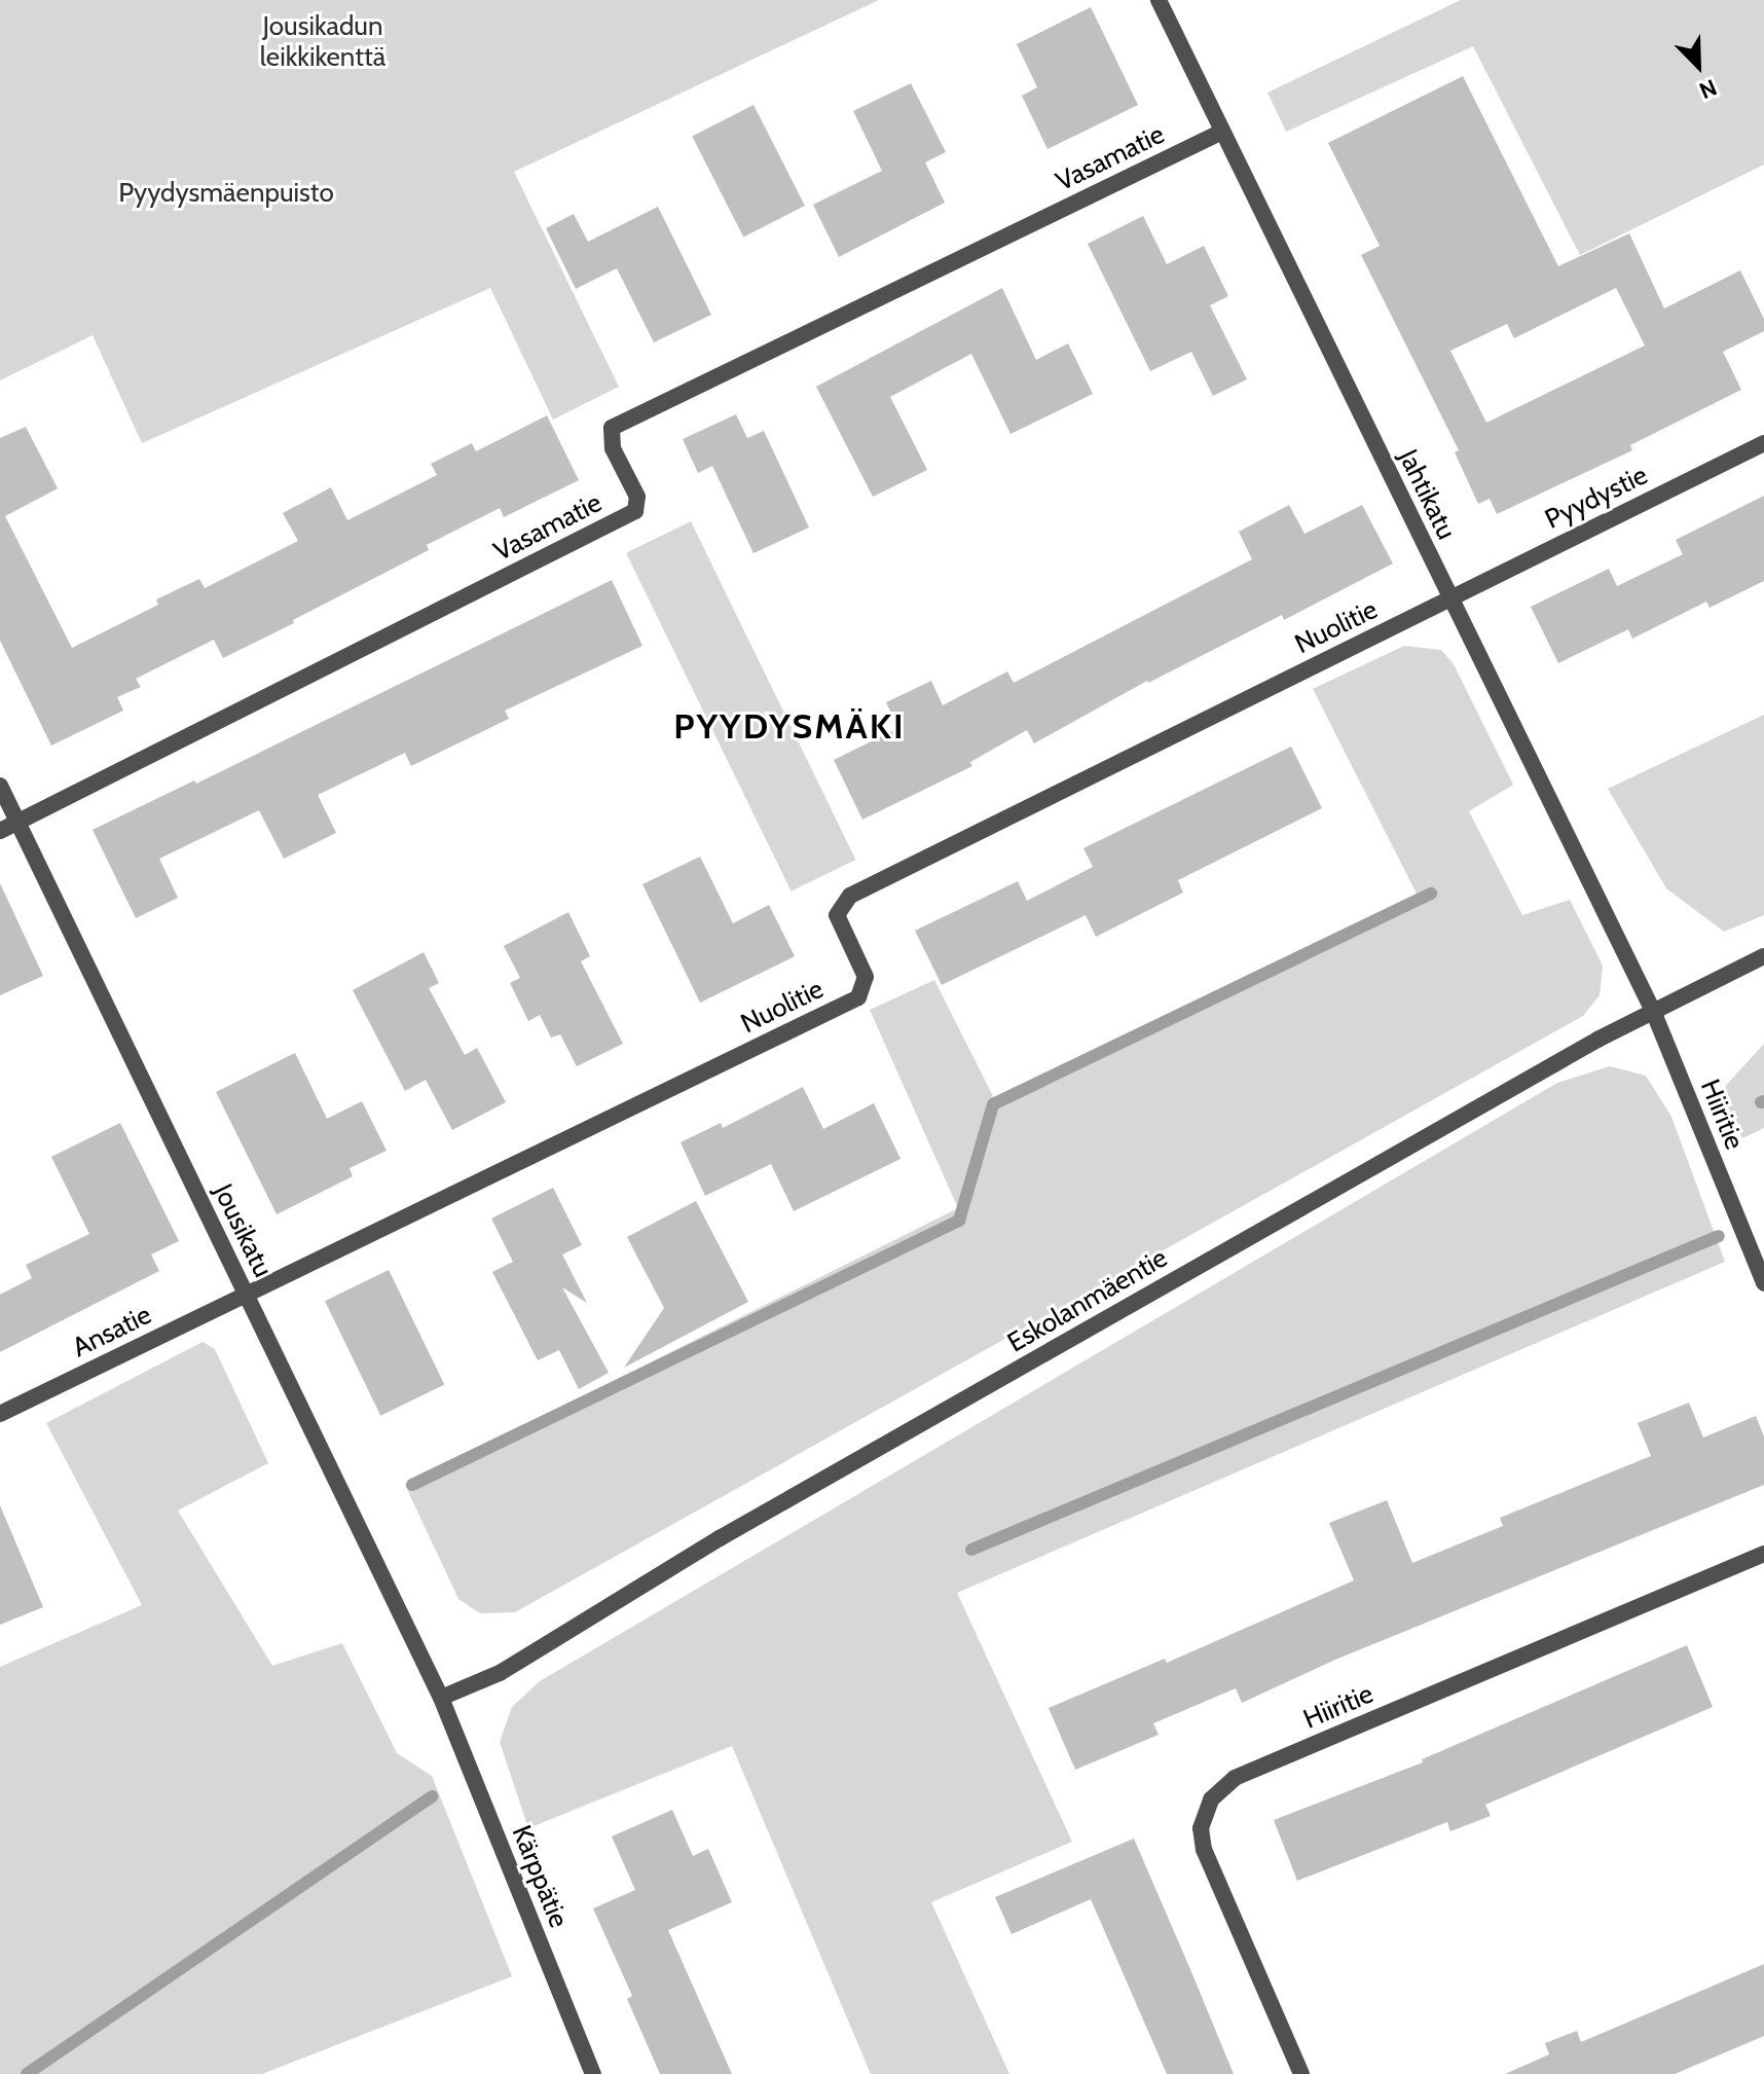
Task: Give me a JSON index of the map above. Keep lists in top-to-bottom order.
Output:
{
  "streets": {
    "street": [
      "Vasamatie",
      "Jahtikatu",
      "Pyydystie",
      "Nuolitie",
      "Hiiritie",
      "Jousikatu",
      "Eskolanmäentie",
      "Ansatie",
      "Kärppätie"
    ]
  },
  "crossings": [
    ["Vasamatie", "Jahtikatu"],
    ["Vasamatie", "Jousikatu"],
    ["Jahtikatu", "Pyydystie"],
    ["Jahtikatu", "Nuolitie"],
    ["Jahtikatu", "Hiiritie"],
    ["Jahtikatu", "Eskolanmäentie"],
    ["Pyydystie", "Nuolitie"],
    ["Nuolitie", "Jousikatu"],
    ["Nuolitie", "Ansatie"],
    ["Hiiritie", "Eskolanmäentie"],
    ["Jousikatu", "Eskolanmäentie"],
    ["Jousikatu", "Ansatie"],
    ["Jousikatu", "Kärppätie"],
    ["Eskolanmäentie", "Kärppätie"]
  ],
  "districts": ["PYYDYSMÄKI"],
  "parks": ["Jousikadun leikkikenttä", "Pyydysmäenpuisto"],
  "north": "bottom right"
}
